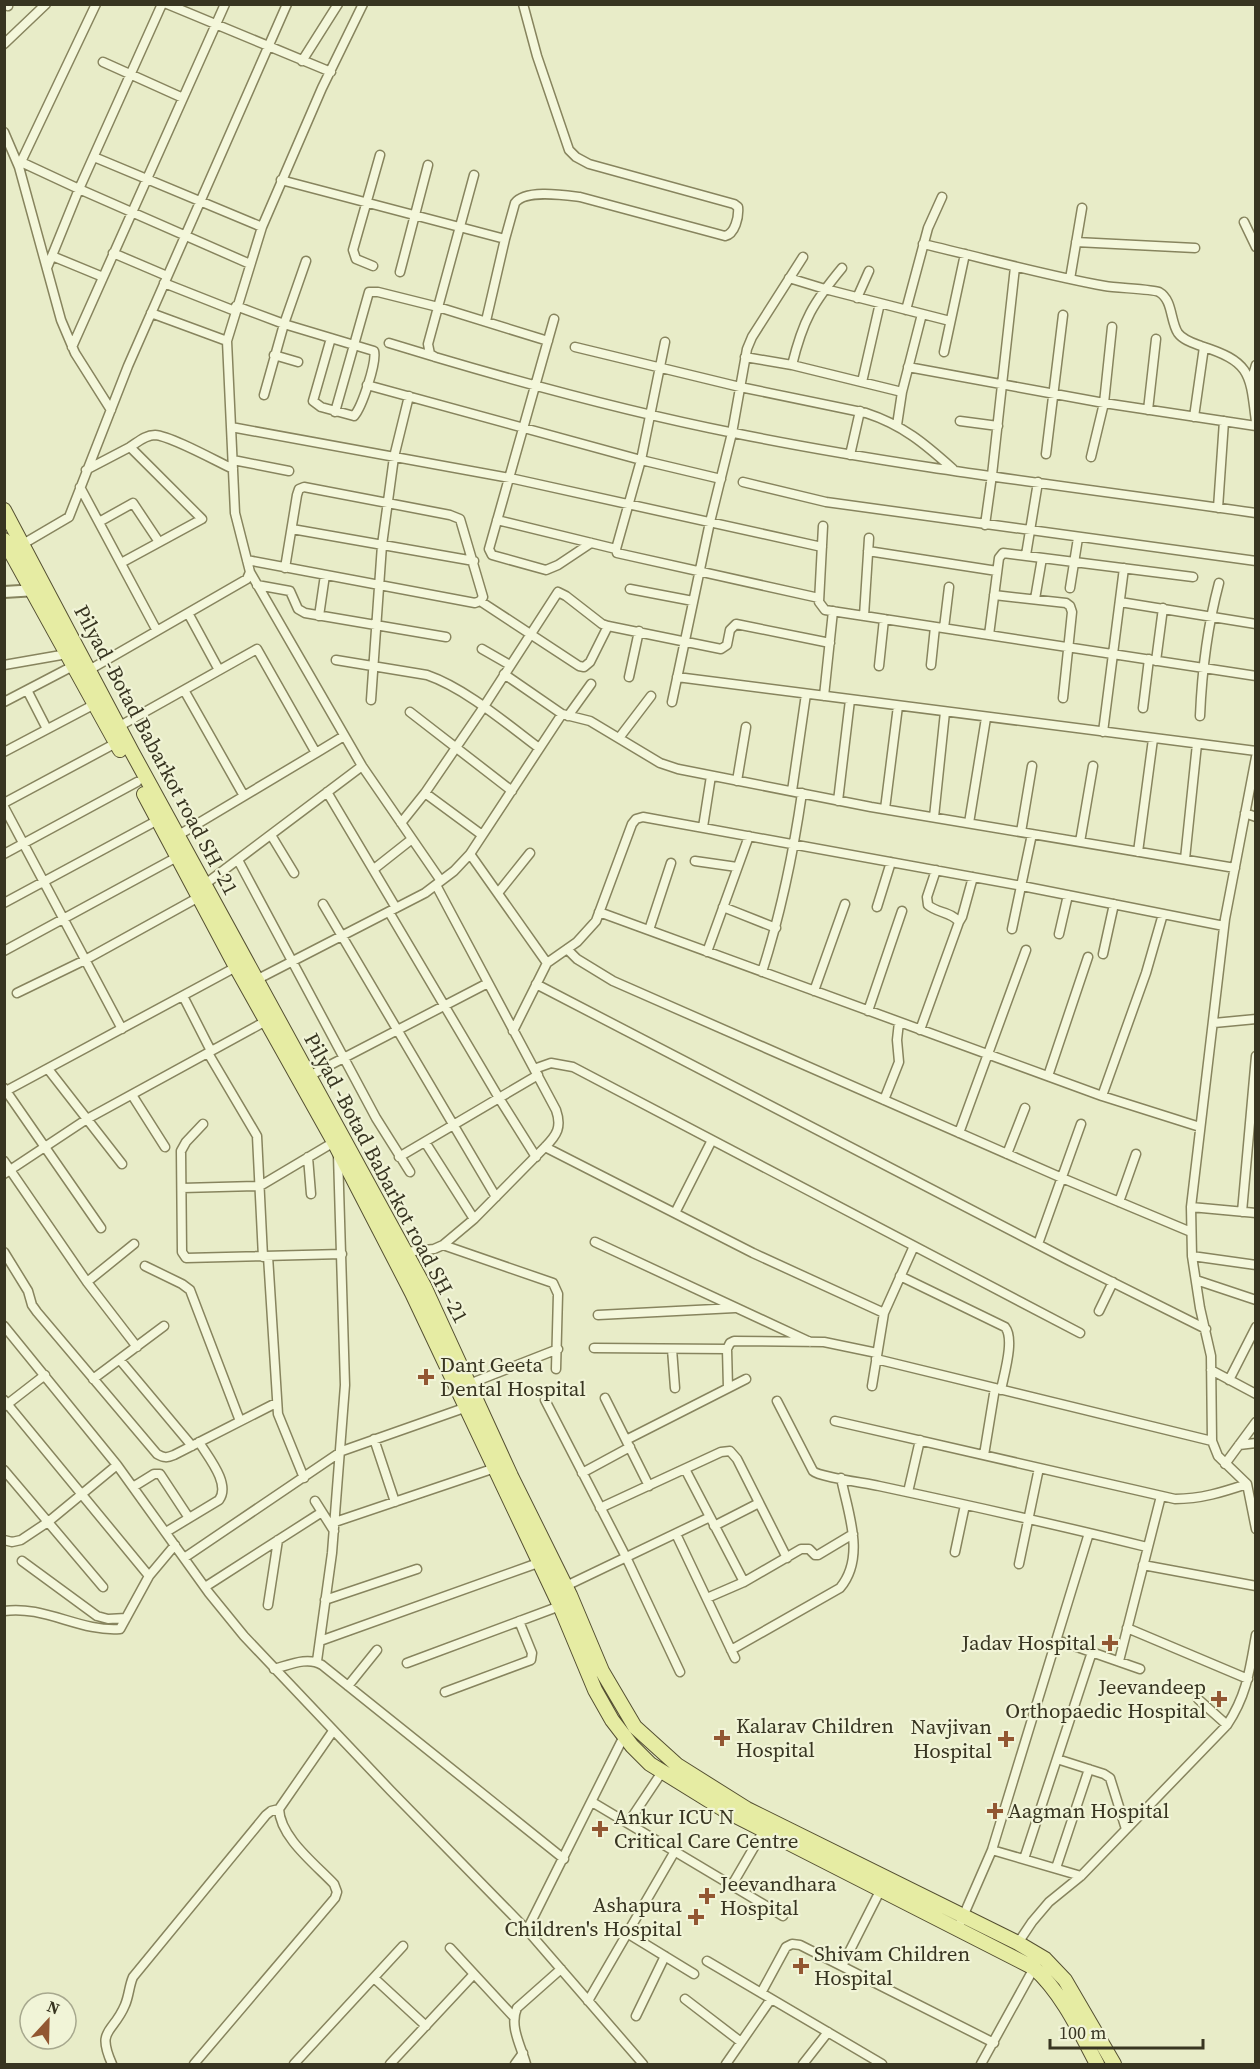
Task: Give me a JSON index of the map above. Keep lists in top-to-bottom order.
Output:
{
  "streets": {
    "main road": ["Pilyad -Botad Babarkot road SH -21"]
  },
  "places": {
    "health": [
      "Dant Geeta Dental Hospital",
      "Jadav Hospital",
      "Jeevandeep Orthopaedic Hospital",
      "Kalarav Children Hospital",
      "Navjivan Hospital",
      "Aagman Hospital",
      "Ankur ICU N Critical Care Centre",
      "Jeevandhara Hospital",
      "Ashapura Children's Hospital",
      "Shivam Children Hospital"
    ]
  },
  "scale_bar": "100 m",
  "north": "top"
}
